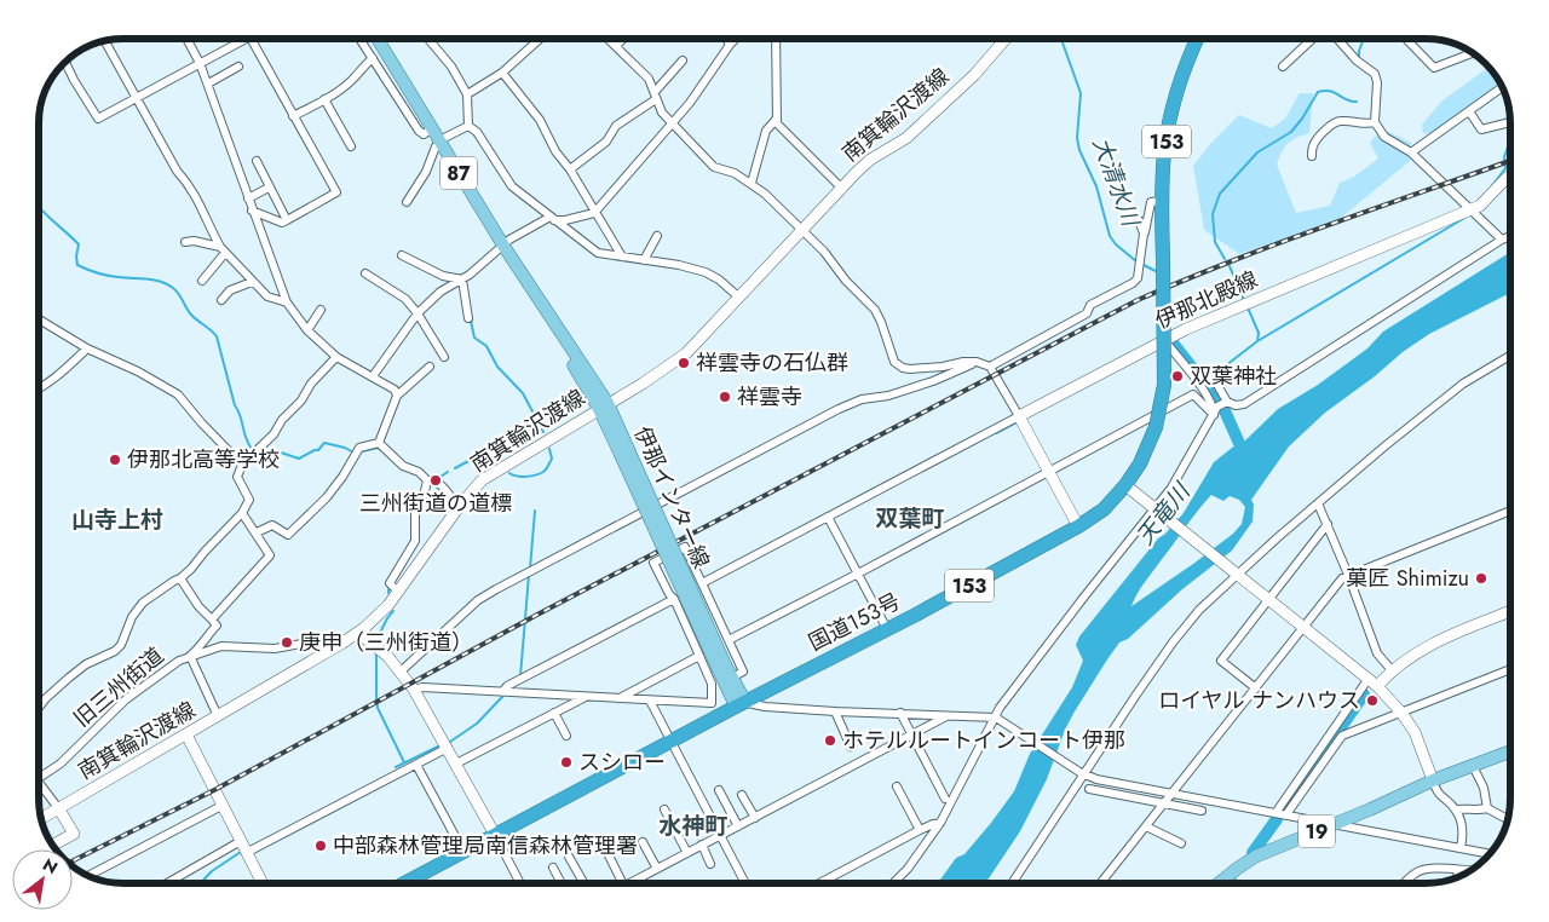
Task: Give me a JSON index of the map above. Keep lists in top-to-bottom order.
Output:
{
  "streets": {
    "highway": ["153", "国道153号"],
    "main road": [
      "南箕輪沢渡線",
      "87",
      "伊那北殿線",
      "伊那インター線",
      "19"
    ],
    "street": ["旧三州街道"]
  },
  "crossings": [
    ["南箕輪沢渡線", "伊那インター線"],
    ["南箕輪沢渡線", "旧三州街道"],
    ["153", "国道153号"],
    ["伊那インター線", "国道153号"]
  ],
  "districts": ["双葉町", "山寺上村", "水神町"],
  "water": ["大清水川", "天竜川"],
  "places": [
    "祥雲寺の石仏群",
    "双葉神社",
    "祥雲寺",
    "伊那北高等学校",
    "三州街道の道標",
    "菓匠 Shimizu",
    "庚申（三州街道）",
    "ロイヤル ナンハウス",
    "ホテルルートインコート伊那",
    "スシロー",
    "中部森林管理局南信森林管理署"
  ],
  "north": "top right"
}
